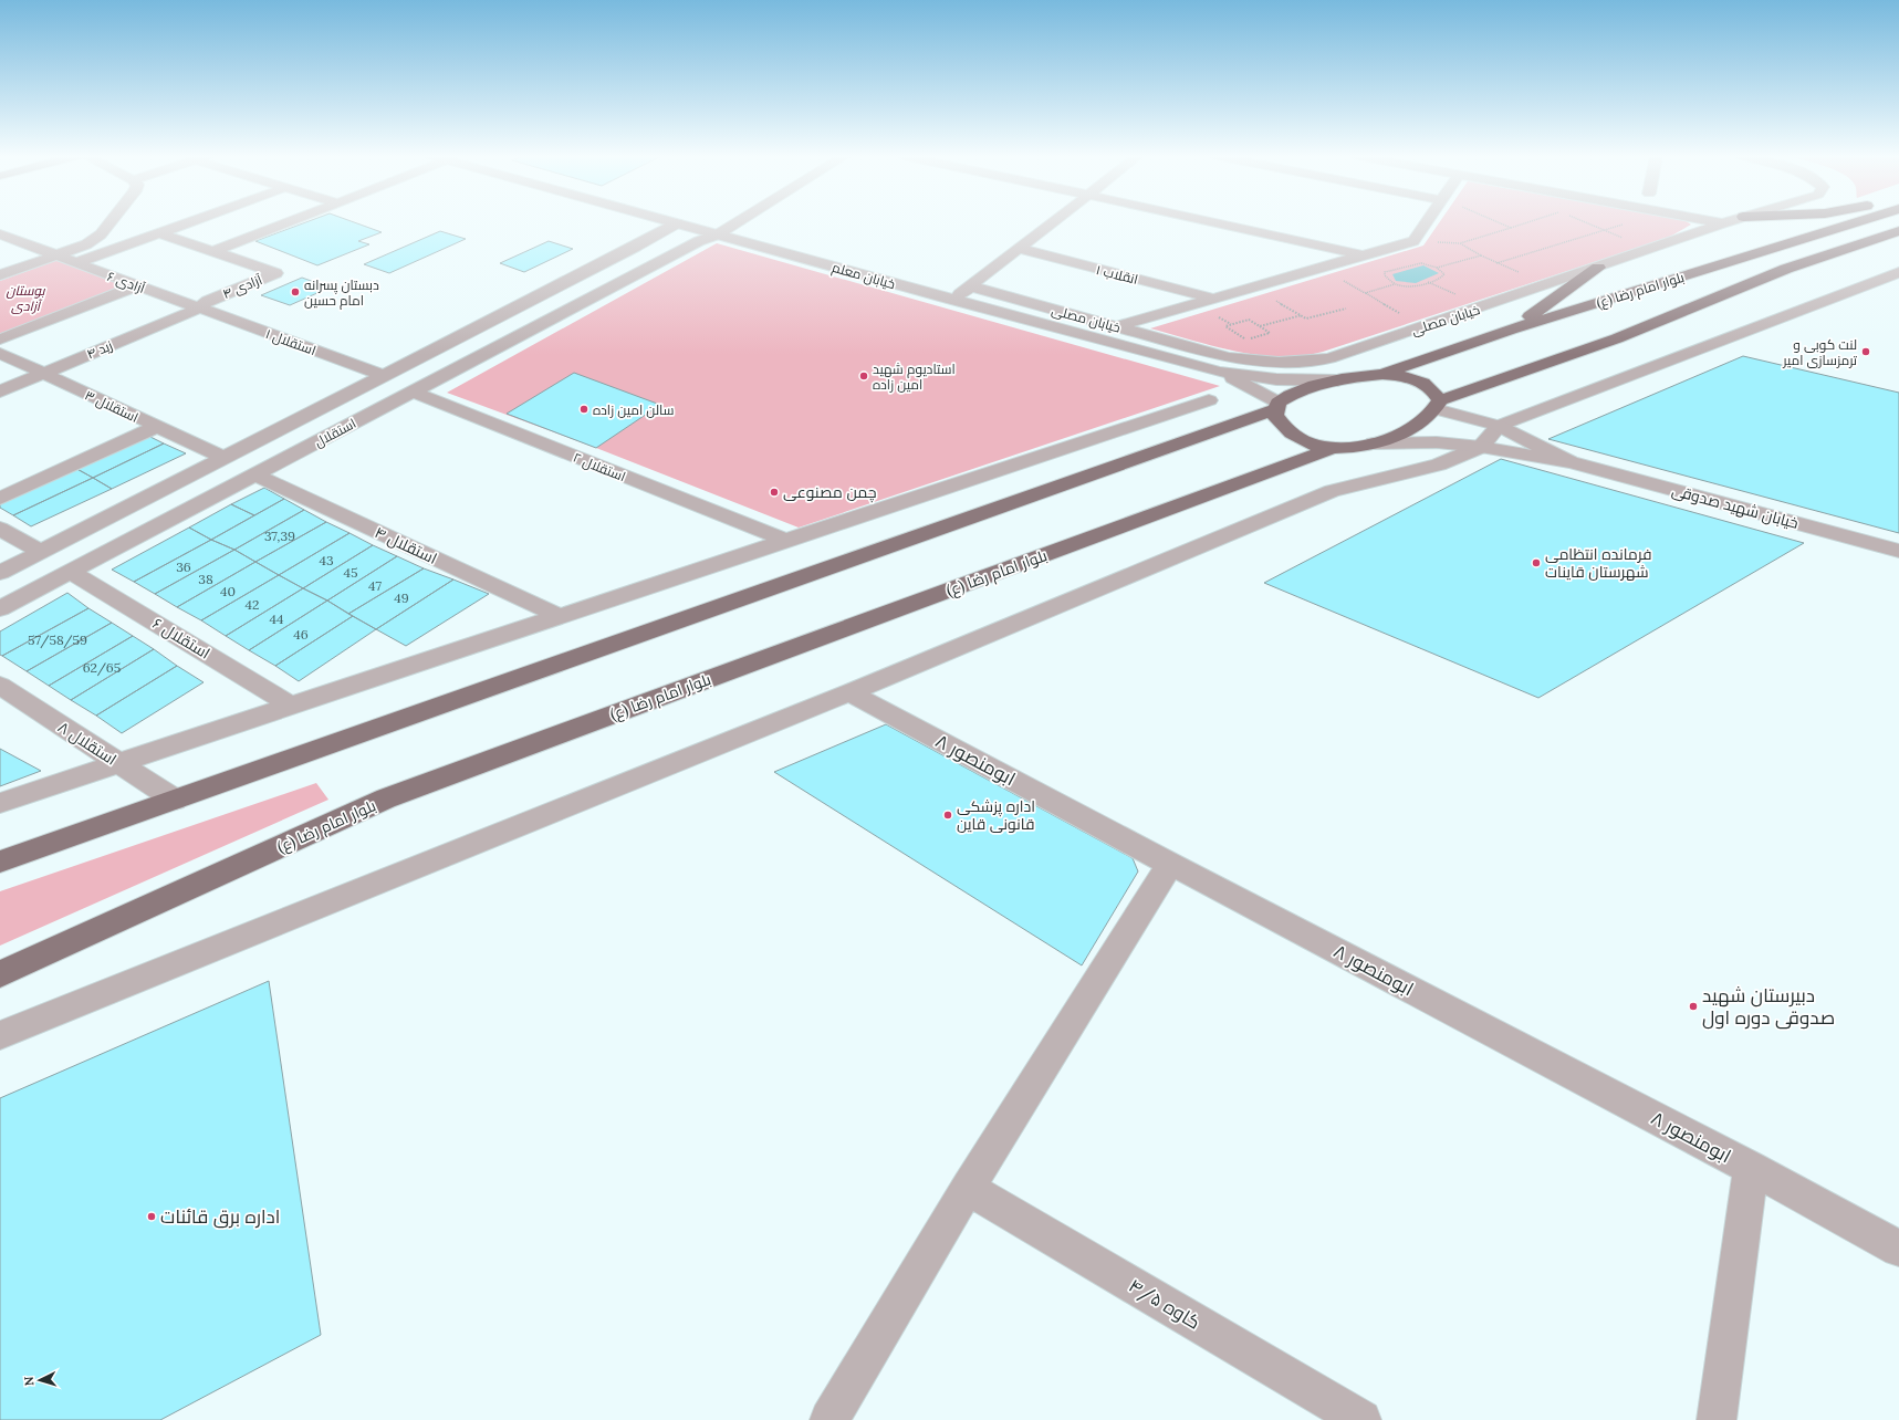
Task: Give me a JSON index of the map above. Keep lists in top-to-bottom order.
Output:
{
  "streets": {
    "main road": ["بلوار امام رضا (ع)"],
    "street": [
      "انقلاب ۱",
      "خیابان معلم",
      "آزادی ۶",
      "آزادی ۴",
      "خیابان مصلی",
      "استقلال ۱",
      "زید ۴",
      "استقلال ۳",
      "استقلال",
      "استقلال ۲",
      "خیابان شهید صدوقی",
      "استقلال ۴",
      "استقلال ۶",
      "استقلال ۸",
      "ابومنصور ۸",
      "کاوه ۴/۵"
    ]
  },
  "crossings": [
    ["خیابان معلم", "استقلال"],
    ["آزادی ۶", "آزادی ۴"],
    ["آزادی ۶", "استقلال ۱"],
    ["آزادی ۶", "زید ۴"],
    ["آزادی ۴", "استقلال ۱"],
    ["آزادی ۴", "زید ۴"],
    ["استقلال ۱", "زید ۴"],
    ["استقلال ۱", "استقلال"],
    ["زید ۴", "استقلال ۳"],
    ["استقلال ۳", "استقلال"],
    ["استقلال", "استقلال ۲"],
    ["استقلال", "استقلال ۴"],
    ["استقلال", "استقلال ۶"]
  ],
  "parks": ["بوستان آزادی"],
  "places": [
    "دبستان پسرانه امام حسین",
    "لنت کوبی و ترمزسازی امیر",
    "استادیوم شهید امین زاده",
    "سالن امین زاده",
    "چمن مصنوعی",
    "فرمانده انتظامی شهرستان قاینات",
    "اداره پزشکی قانونی قاین",
    "دبیرستان شهید صدوقی دوره اول",
    "اداره برق قائنات"
  ],
  "house_numbers": [
    "37,39",
    "43",
    "36",
    "45",
    "38",
    "47",
    "40",
    "49",
    "42",
    "44",
    "46",
    "57/58/59",
    "62/65"
  ],
  "north": "left"
}
